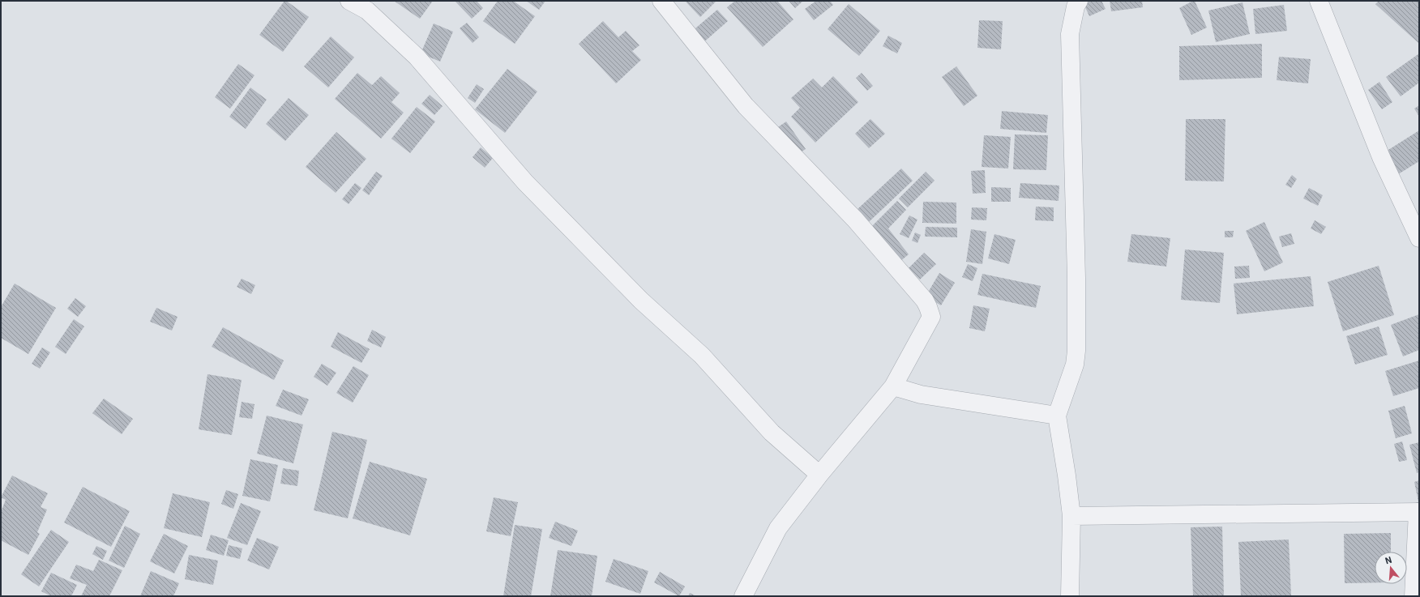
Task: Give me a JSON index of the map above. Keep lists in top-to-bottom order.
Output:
{
  "north": "top"
}
